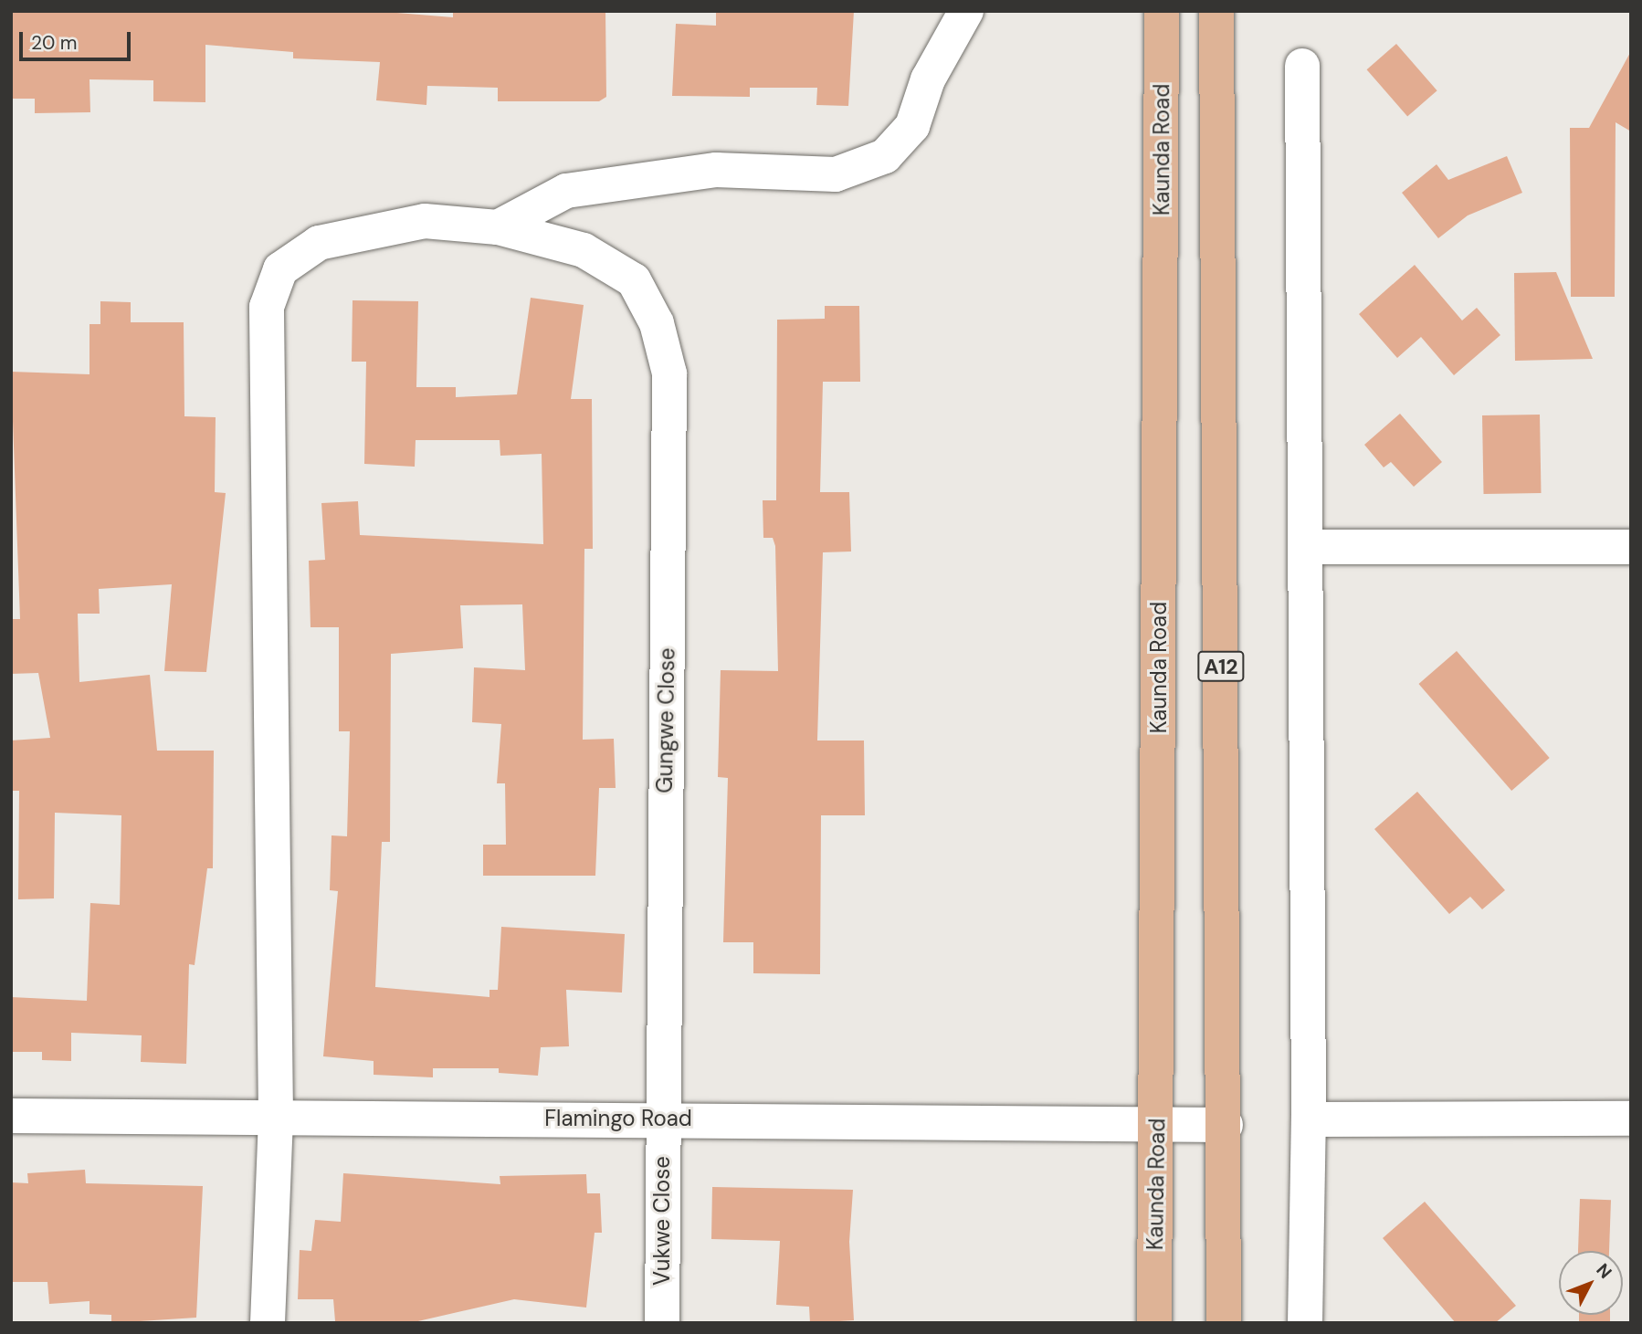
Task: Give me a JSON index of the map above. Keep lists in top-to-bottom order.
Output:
{
  "streets": {
    "main road": ["Kaunda Road", "A12"],
    "street": ["Gungwe Close", "Flamingo Road", "Vukwe Close"]
  },
  "crossings": [
    ["Kaunda Road", "Flamingo Road"],
    ["A12", "Flamingo Road"],
    ["Gungwe Close", "Flamingo Road"],
    ["Gungwe Close", "Vukwe Close"],
    ["Flamingo Road", "Vukwe Close"]
  ],
  "scale_bar": "20 m",
  "north": "top right"
}
